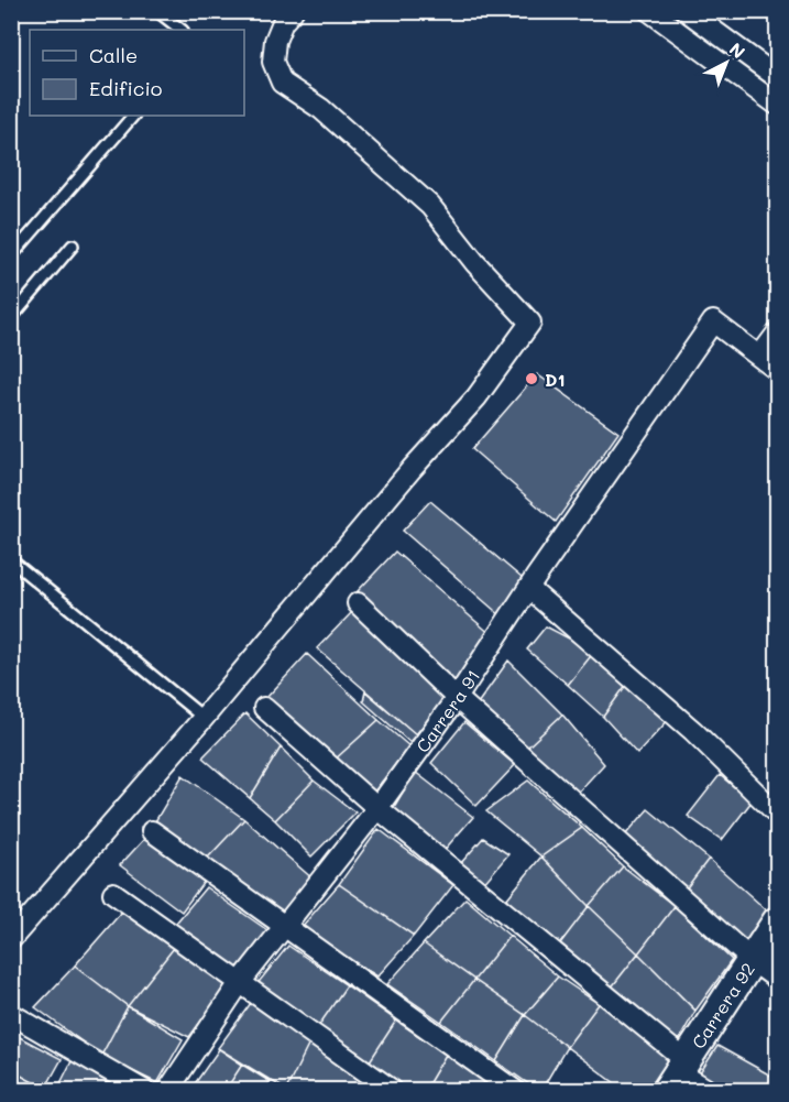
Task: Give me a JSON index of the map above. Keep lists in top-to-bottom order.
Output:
{
  "streets": {
    "street": ["Carrera 91", "Carrera 92"]
  },
  "places": ["D1"],
  "legend": ["Calle", "Edificio"],
  "north": "top right"
}
